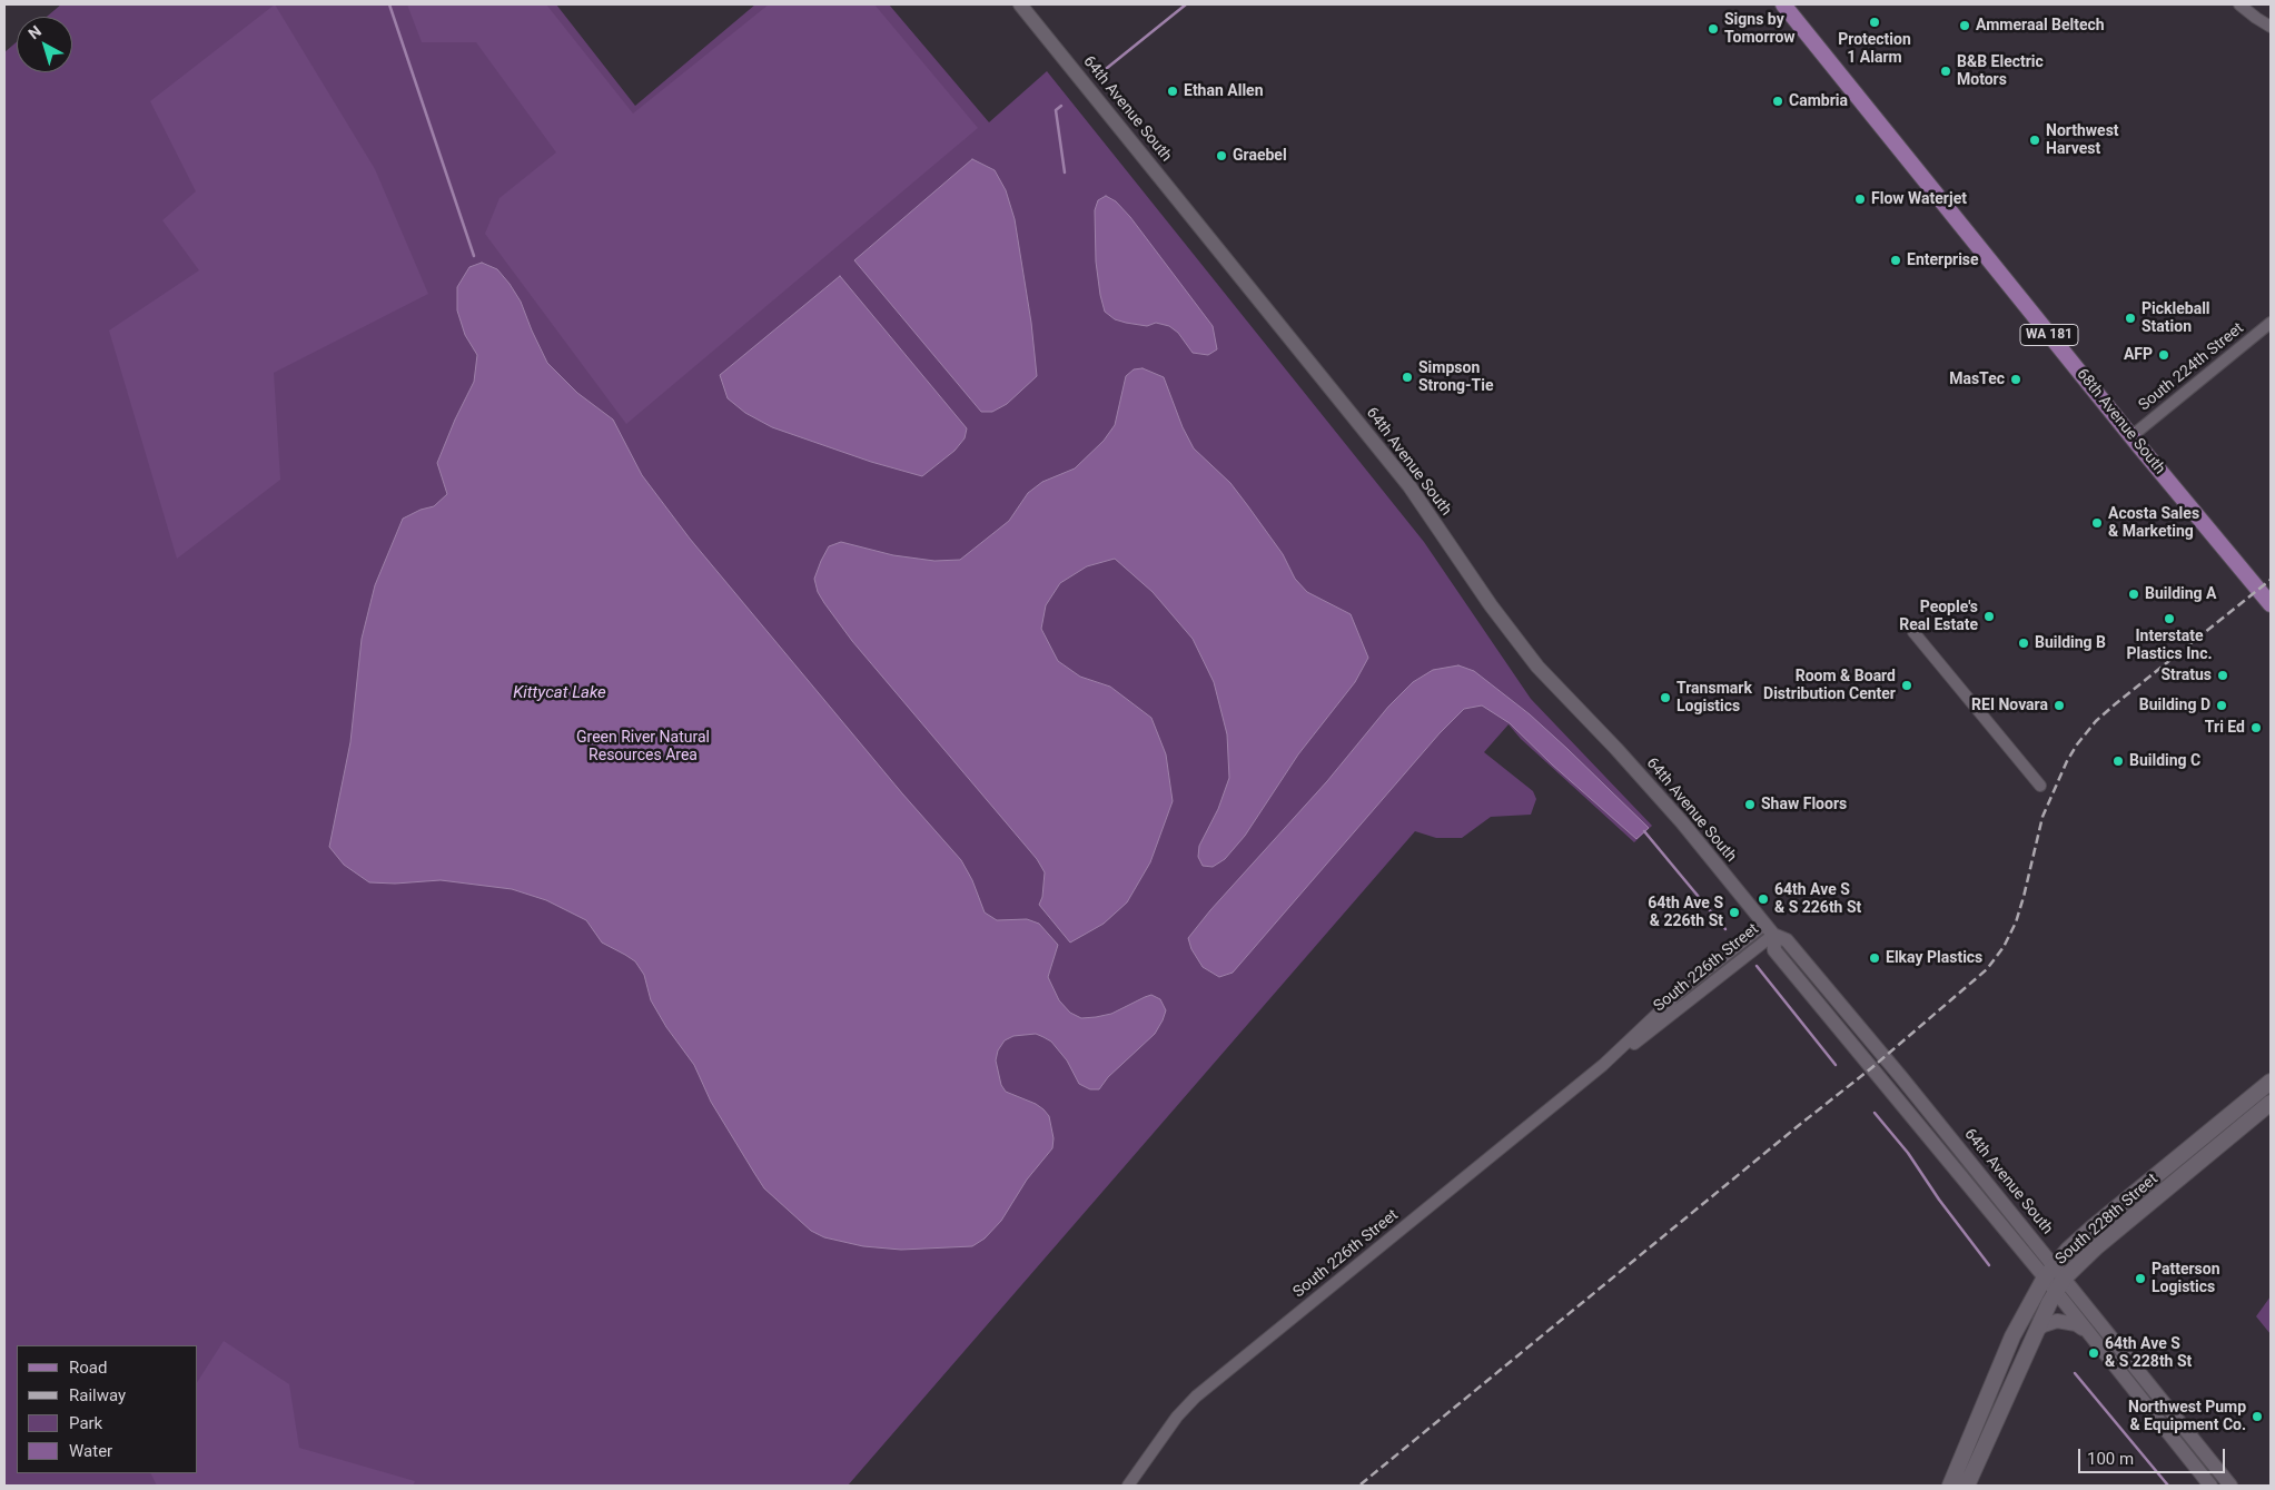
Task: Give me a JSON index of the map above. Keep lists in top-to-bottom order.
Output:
{
  "streets": {
    "main road": ["WA 181", "68th Avenue South", "South 228th Street"],
    "street": ["64th Avenue South", "South 224th Street", "South 226th Street"]
  },
  "crossings": [
    ["64th Avenue South", "South 226th Street"],
    ["64th Avenue South", "South 228th Street"],
    ["South 224th Street", "68th Avenue South"]
  ],
  "water": ["Kittycat Lake"],
  "parks": ["Green River Natural Resources Area"],
  "places": [
    "Protection 1 Alarm",
    "Ammeraal Beltech",
    "Signs by Tomorrow",
    "B&B Electric Motors",
    "Ethan Allen",
    "Cambria",
    "Northwest Harvest",
    "Graebel",
    "Flow Waterjet",
    "Enterprise",
    "Pickleball Station",
    "AFP",
    "Simpson Strong-Tie",
    "MasTec",
    "Acosta Sales & Marketing",
    "Building A",
    "People's Real Estate",
    "Interstate Plastics Inc.",
    "Building B",
    "Stratus",
    "Room & Board Distribution Center",
    "Transmark Logistics",
    "REI Novara",
    "Building D",
    "Tri Ed",
    "Building C",
    "Shaw Floors",
    "64th Ave S & S 226th St",
    "64th Ave S & 226th St",
    "Elkay Plastics",
    "Patterson Logistics",
    "64th Ave S & S 228th St",
    "Northwest Pump & Equipment Co."
  ],
  "legend": [
    "Road",
    "Railway",
    "Park",
    "Water"
  ],
  "scale_bar": "100 m",
  "north": "top left"
}
